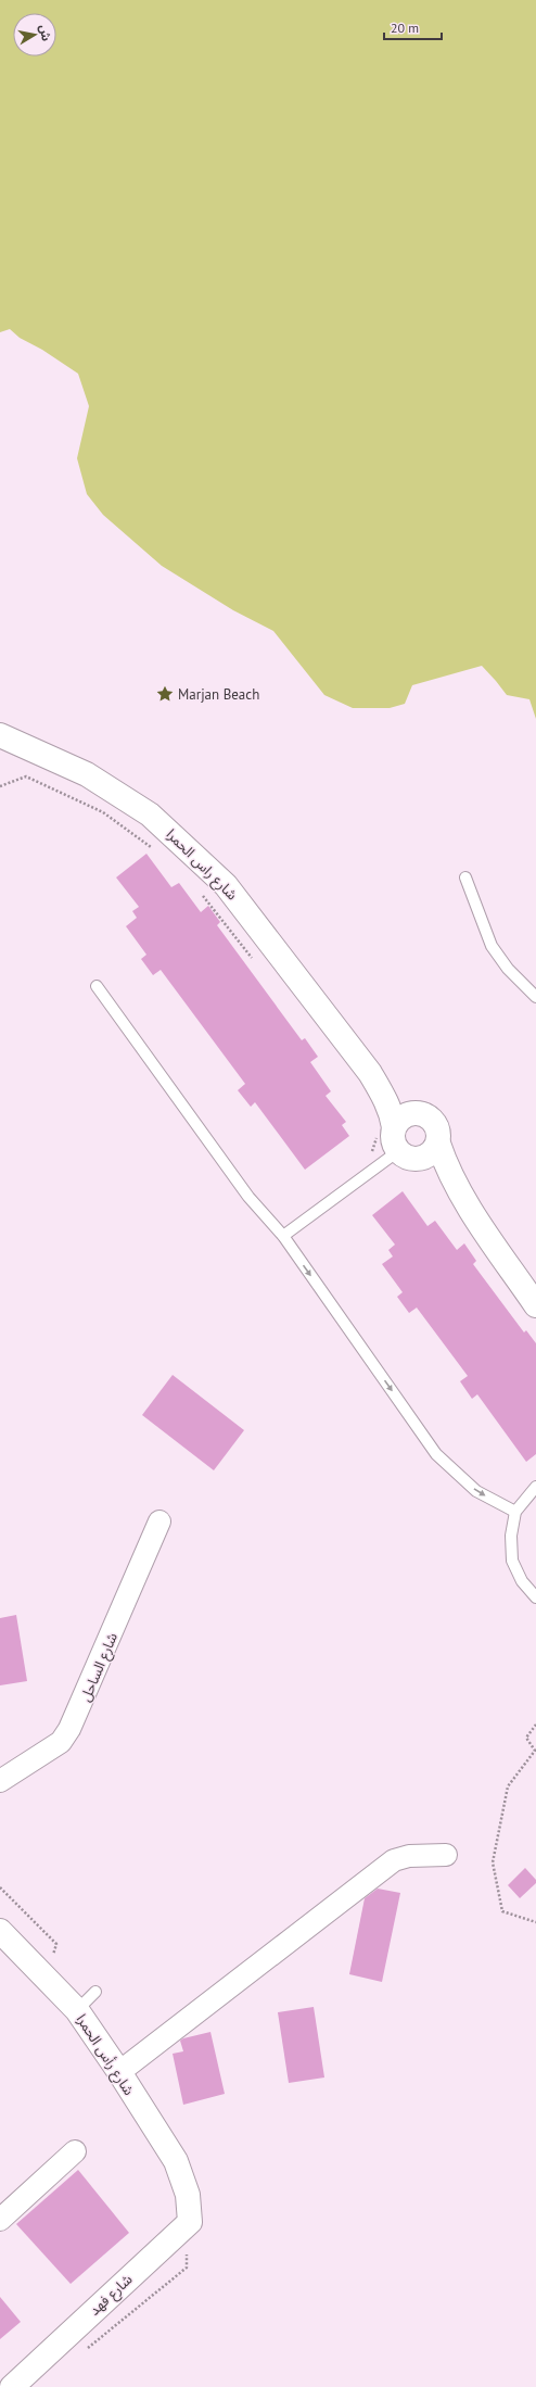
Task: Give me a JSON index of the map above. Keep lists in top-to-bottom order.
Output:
{
  "streets": {
    "street": [
      "شارع راس الحمرا",
      "شارع الساحل",
      "شارع رأس الحمرا",
      "شارع فهد"
    ]
  },
  "crossings": [
    ["شارع رأس الحمرا", "شارع فهد"]
  ],
  "places": {
    "place": ["Marjan Beach"]
  },
  "scale_bar": "20 m",
  "north": "right"
}
